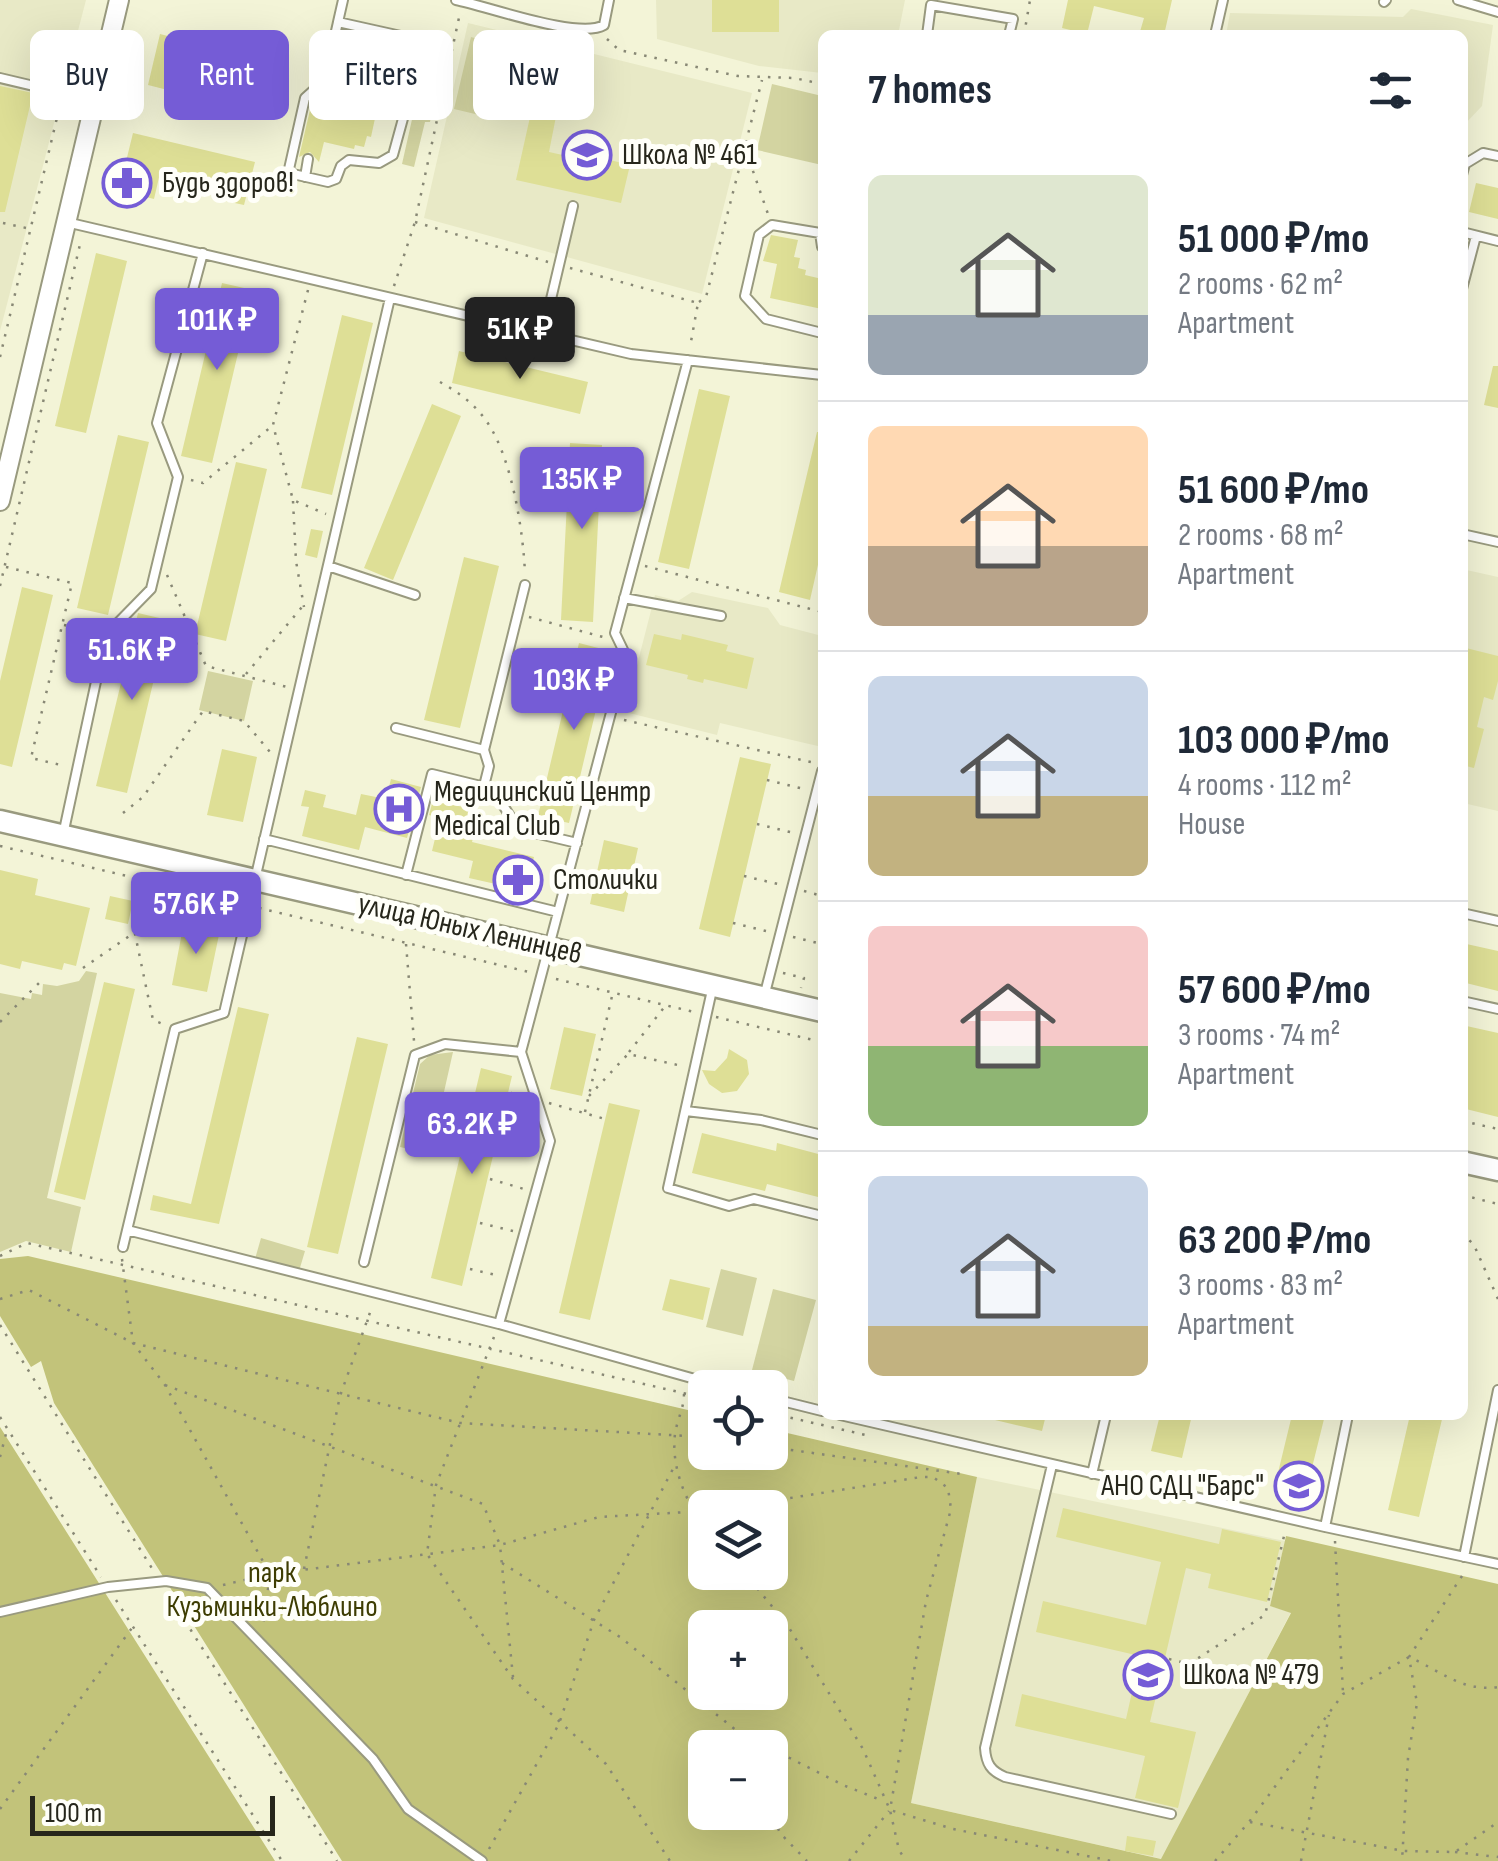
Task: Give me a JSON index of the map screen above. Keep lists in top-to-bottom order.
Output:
{
  "streets": {
    "main road": ["улица Юных Ленинцев"]
  },
  "parks": ["парк Кузьминки-Люблино"],
  "places": {
    "school or university": ["Школа № 461", "АНО СДЦ \"Барс\"", "Школа № 479"],
    "pharmacy": ["Будь здоров!", "Столички"],
    "hospital": ["Медицинский Центр Medical Club"]
  },
  "scale_bar": "100 m",
  "page": {
    "chip": [
      "Buy",
      "Rent",
      "Filters",
      "New"
    ],
    "heading": "7 homes",
    "list": [
      {
        "name": "51 000 ₽/mo",
        "note": "2 rooms · 62 m² · Apartment"
      },
      {
        "name": "51 600 ₽/mo",
        "note": "2 rooms · 68 m² · Apartment"
      },
      {
        "name": "103 000 ₽/mo",
        "note": "4 rooms · 112 m² · House"
      },
      {
        "name": "57 600 ₽/mo",
        "note": "3 rooms · 74 m² · Apartment"
      },
      {
        "name": "63 200 ₽/mo",
        "note": "3 rooms · 83 m² · Apartment"
      }
    ],
    "price": [
      "101K ₽",
      "51K ₽",
      "135K ₽",
      "51.6K ₽",
      "103K ₽",
      "57.6K ₽",
      "63.2K ₽"
    ],
    "map_buttons": ["+", "−"],
    "scale": "100 m"
  }
}
